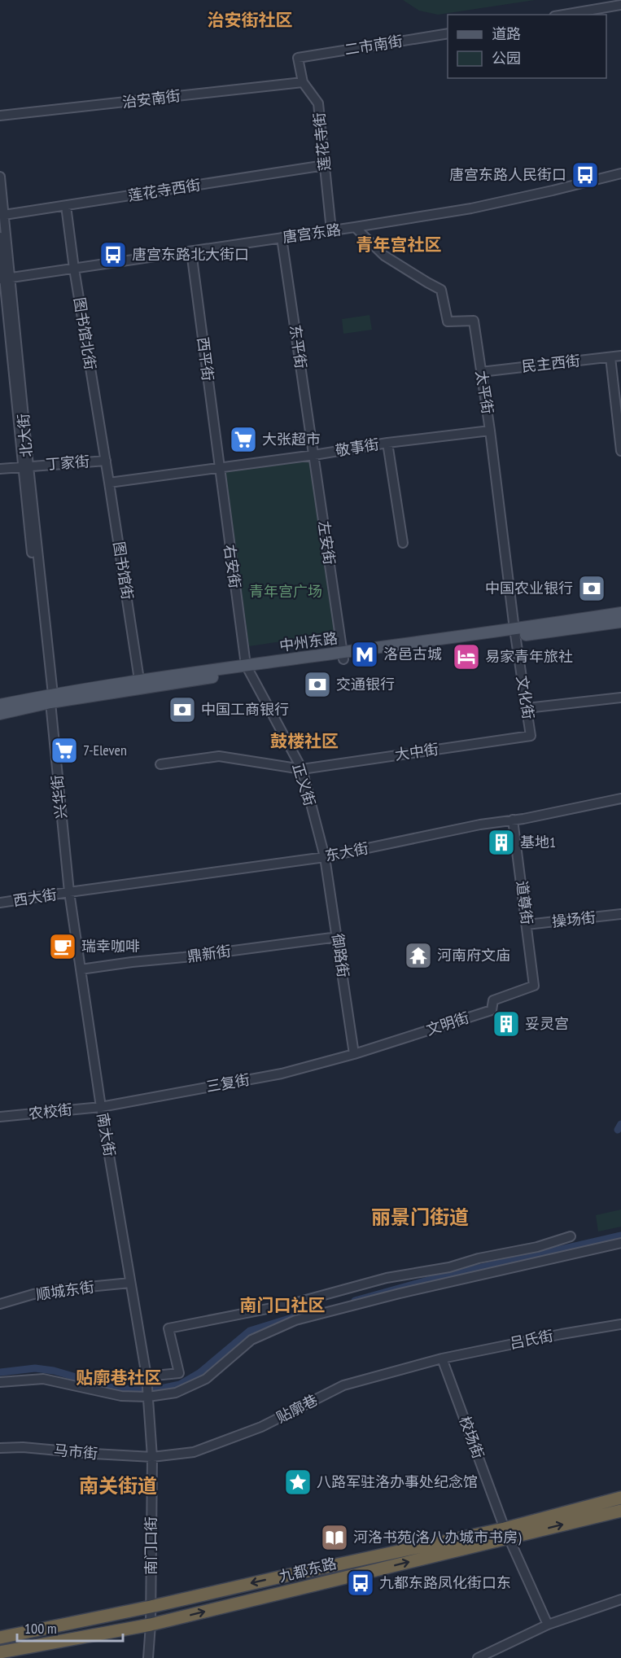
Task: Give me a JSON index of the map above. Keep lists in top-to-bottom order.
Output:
{
  "streets": {
    "highway": ["九都东路"],
    "main road": ["中州东路"],
    "street": [
      "二市南街",
      "治安南街",
      "莲花寺街",
      "莲花寺西街",
      "唐宫东路",
      "图书馆北街",
      "东平街",
      "西平街",
      "民主西街",
      "太平街",
      "北大街",
      "敬事街",
      "丁家街",
      "左安街",
      "右安街",
      "图书馆街",
      "文化街",
      "大中街",
      "正义街",
      "兴华街",
      "东大街",
      "西大街",
      "道尊街",
      "操场街",
      "鼎新街",
      "御路街",
      "文明街",
      "三复街",
      "农校街",
      "南大街",
      "顺城东街",
      "吕氏街",
      "贴廓巷",
      "校场街",
      "马市街",
      "南门口街"
    ]
  },
  "crossings": [
    ["二市南街", "莲花寺街"],
    ["治安南街", "莲花寺街"],
    ["莲花寺街", "莲花寺西街"],
    ["莲花寺街", "唐宫东路"],
    ["莲花寺西街", "图书馆北街"],
    ["莲花寺西街", "北大街"],
    ["唐宫东路", "图书馆北街"],
    ["唐宫东路", "东平街"],
    ["唐宫东路", "西平街"],
    ["唐宫东路", "太平街"],
    ["唐宫东路", "北大街"],
    ["图书馆北街", "丁家街"],
    ["图书馆北街", "图书馆街"],
    ["东平街", "敬事街"],
    ["东平街", "左安街"],
    ["西平街", "敬事街"],
    ["西平街", "右安街"],
    ["民主西街", "太平街"],
    ["太平街", "敬事街"],
    ["太平街", "中州东路"],
    ["太平街", "文化街"],
    ["北大街", "丁家街"],
    ["北大街", "中州东路"],
    ["北大街", "兴华街"],
    ["敬事街", "左安街"],
    ["敬事街", "右安街"],
    ["敬事街", "图书馆街"],
    ["丁家街", "图书馆街"],
    ["左安街", "中州东路"],
    ["右安街", "中州东路"],
    ["右安街", "正义街"],
    ["图书馆街", "中州东路"],
    ["中州东路", "文化街"],
    ["中州东路", "正义街"],
    ["中州东路", "兴华街"],
    ["文化街", "大中街"],
    ["大中街", "正义街"],
    ["正义街", "东大街"],
    ["正义街", "御路街"],
    ["兴华街", "东大街"],
    ["兴华街", "西大街"],
    ["兴华街", "南大街"],
    ["东大街", "西大街"],
    ["东大街", "道尊街"],
    ["东大街", "御路街"],
    ["东大街", "南大街"],
    ["西大街", "南大街"],
    ["道尊街", "操场街"],
    ["道尊街", "文明街"],
    ["鼎新街", "御路街"],
    ["鼎新街", "南大街"],
    ["御路街", "文明街"],
    ["御路街", "三复街"],
    ["文明街", "三复街"],
    ["三复街", "农校街"],
    ["三复街", "南大街"],
    ["农校街", "南大街"],
    ["南大街", "顺城东街"],
    ["南大街", "南门口街"],
    ["吕氏街", "贴廓巷"],
    ["吕氏街", "校场街"],
    ["贴廓巷", "校场街"],
    ["贴廓巷", "马市街"],
    ["贴廓巷", "南门口街"],
    ["校场街", "九都东路"],
    ["马市街", "南门口街"],
    ["南门口街", "九都东路"]
  ],
  "districts": [
    "治安街社区",
    "青年宫社区",
    "鼓楼社区",
    "丽景门街道",
    "南门口社区",
    "贴廓巷社区",
    "南关街道"
  ],
  "parks": ["青年宫广场"],
  "places": {
    "bus stop": ["唐宫东路人民街口", "唐宫东路北大街口", "九都东路凤化街口东"],
    "supermarket": ["大张超市", "7-Eleven"],
    "bank": ["中国农业银行", "交通银行", "中国工商银行"],
    "metro station": ["洛邑古城"],
    "hotel": ["易家青年旅社"],
    "building": ["基地1", "妥灵宫"],
    "cafe": ["瑞幸咖啡"],
    "temple": ["河南府文庙"],
    "place": ["八路军驻洛办事处纪念馆"],
    "library": ["河洛书苑(洛八办城市书房)"]
  },
  "legend": ["道路", "公园"],
  "scale_bar": "100 m"
}
